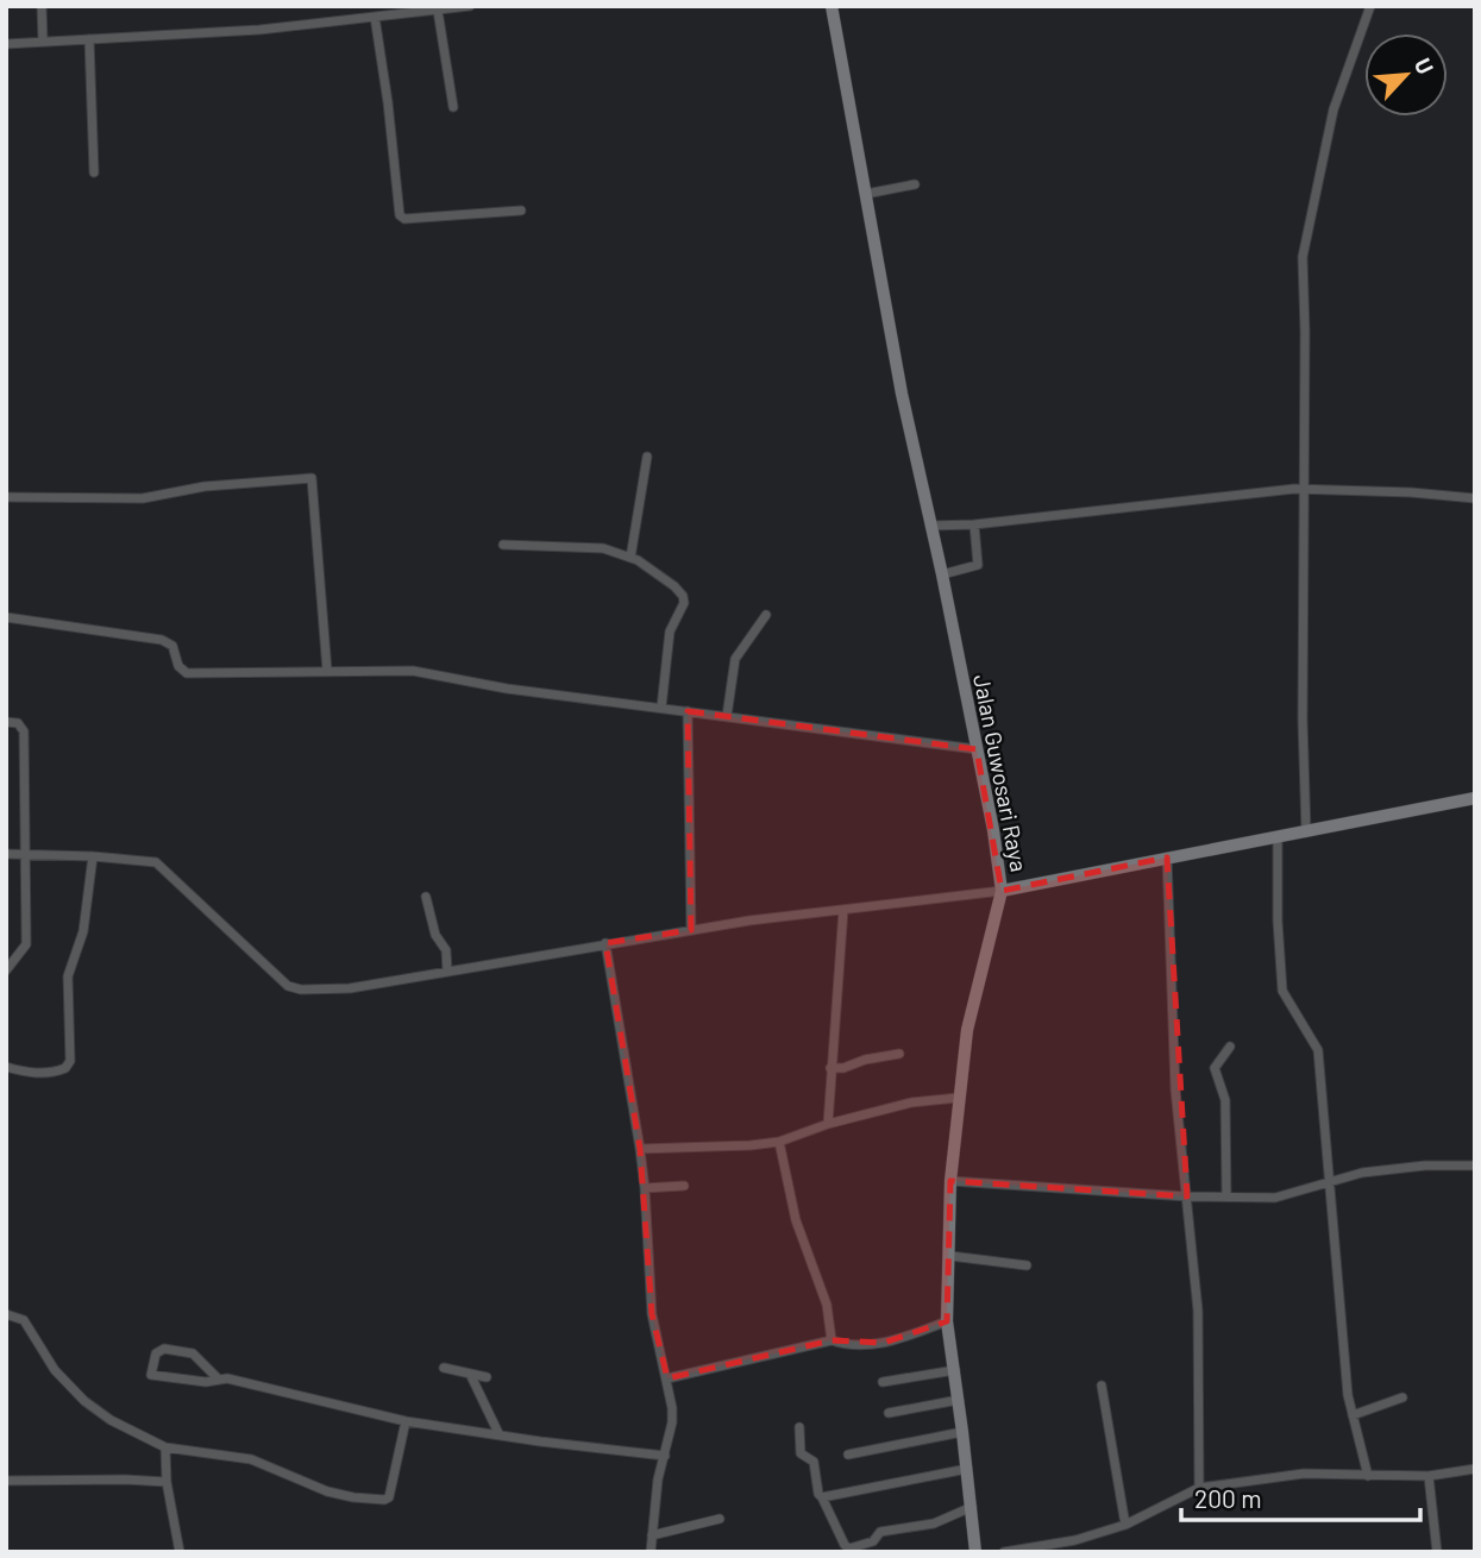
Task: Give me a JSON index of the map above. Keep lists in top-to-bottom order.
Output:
{
  "streets": {
    "street": ["Jalan Guwosari Raya"]
  },
  "scale_bar": "200 m",
  "north": "top right"
}
